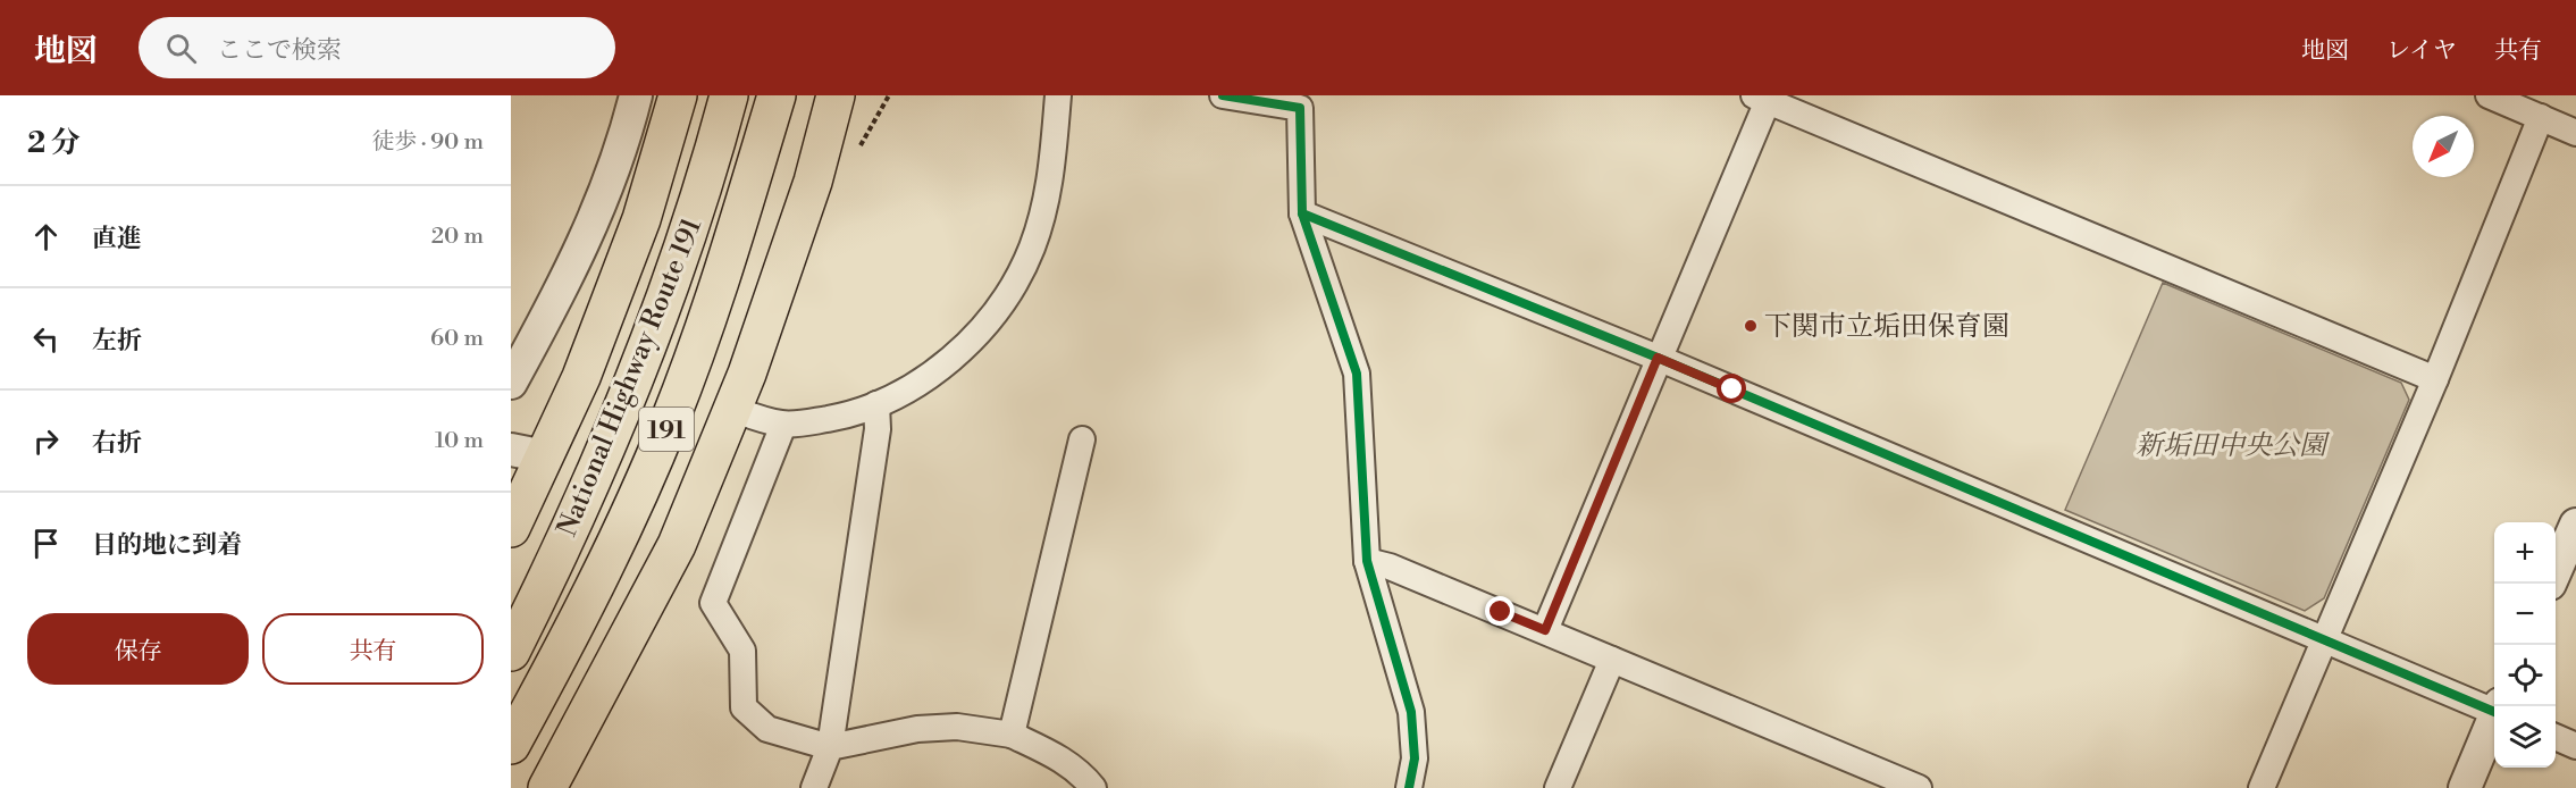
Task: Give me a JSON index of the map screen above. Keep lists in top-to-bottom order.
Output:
{
  "streets": {
    "highway": ["National Highway Route 191", "191"]
  },
  "parks": ["新垢田中央公園"],
  "places": ["下関市立垢田保育園"],
  "north": "bottom left",
  "page": {
    "header": "地図",
    "search": "ここで検索",
    "nav": ["地図", "レイヤ", "共有"],
    "heading": ["2 分", "徒歩 · 90 m"],
    "list": [
      ["直進", "20 m"],
      ["左折", "60 m"],
      ["右折", "10 m"],
      "目的地に到着"
    ],
    "map_buttons": ["+", "−"],
    "buttons": ["保存", "共有"]
  }
}
